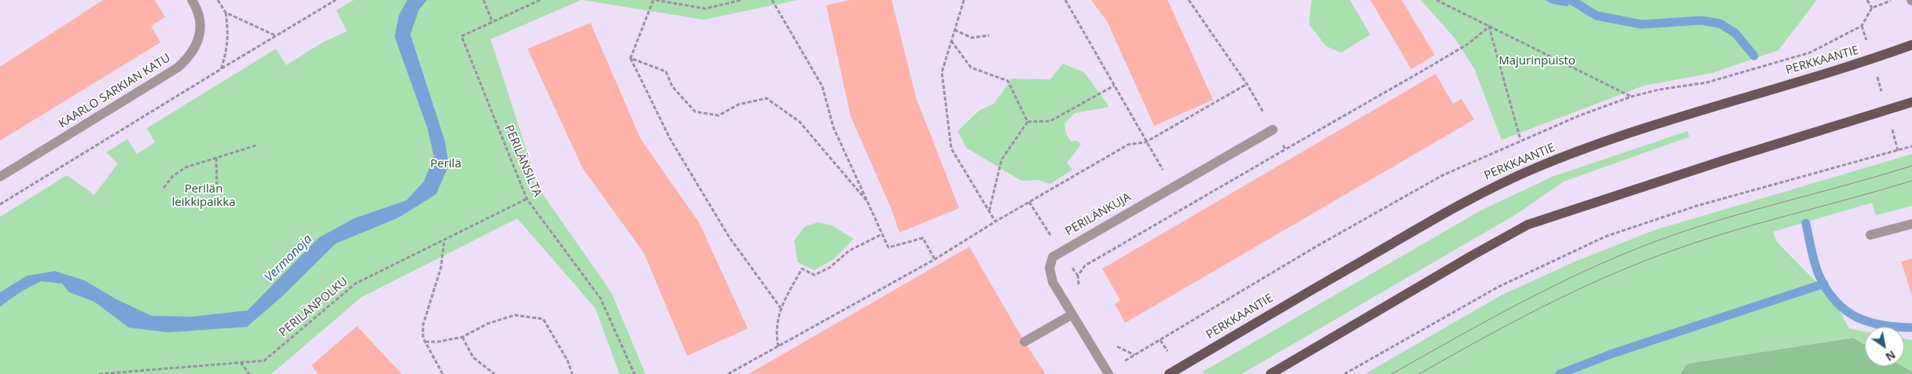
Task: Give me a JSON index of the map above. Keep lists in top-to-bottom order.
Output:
{
  "streets": {
    "main road": ["PERKKAANTIE"],
    "street": ["KAARLO SARKIAN KATU", "PERILÄNKUJA"],
    "path": ["PERILÄNSILTA", "PERILÄNPOLKU"]
  },
  "crossings": [
    ["PERILÄNSILTA", "PERILÄNPOLKU"]
  ],
  "water": ["Vermonoja"],
  "parks": ["Majurinpuisto", "Perilä", "Perilän leikkipaikka"],
  "north": "bottom right"
}
